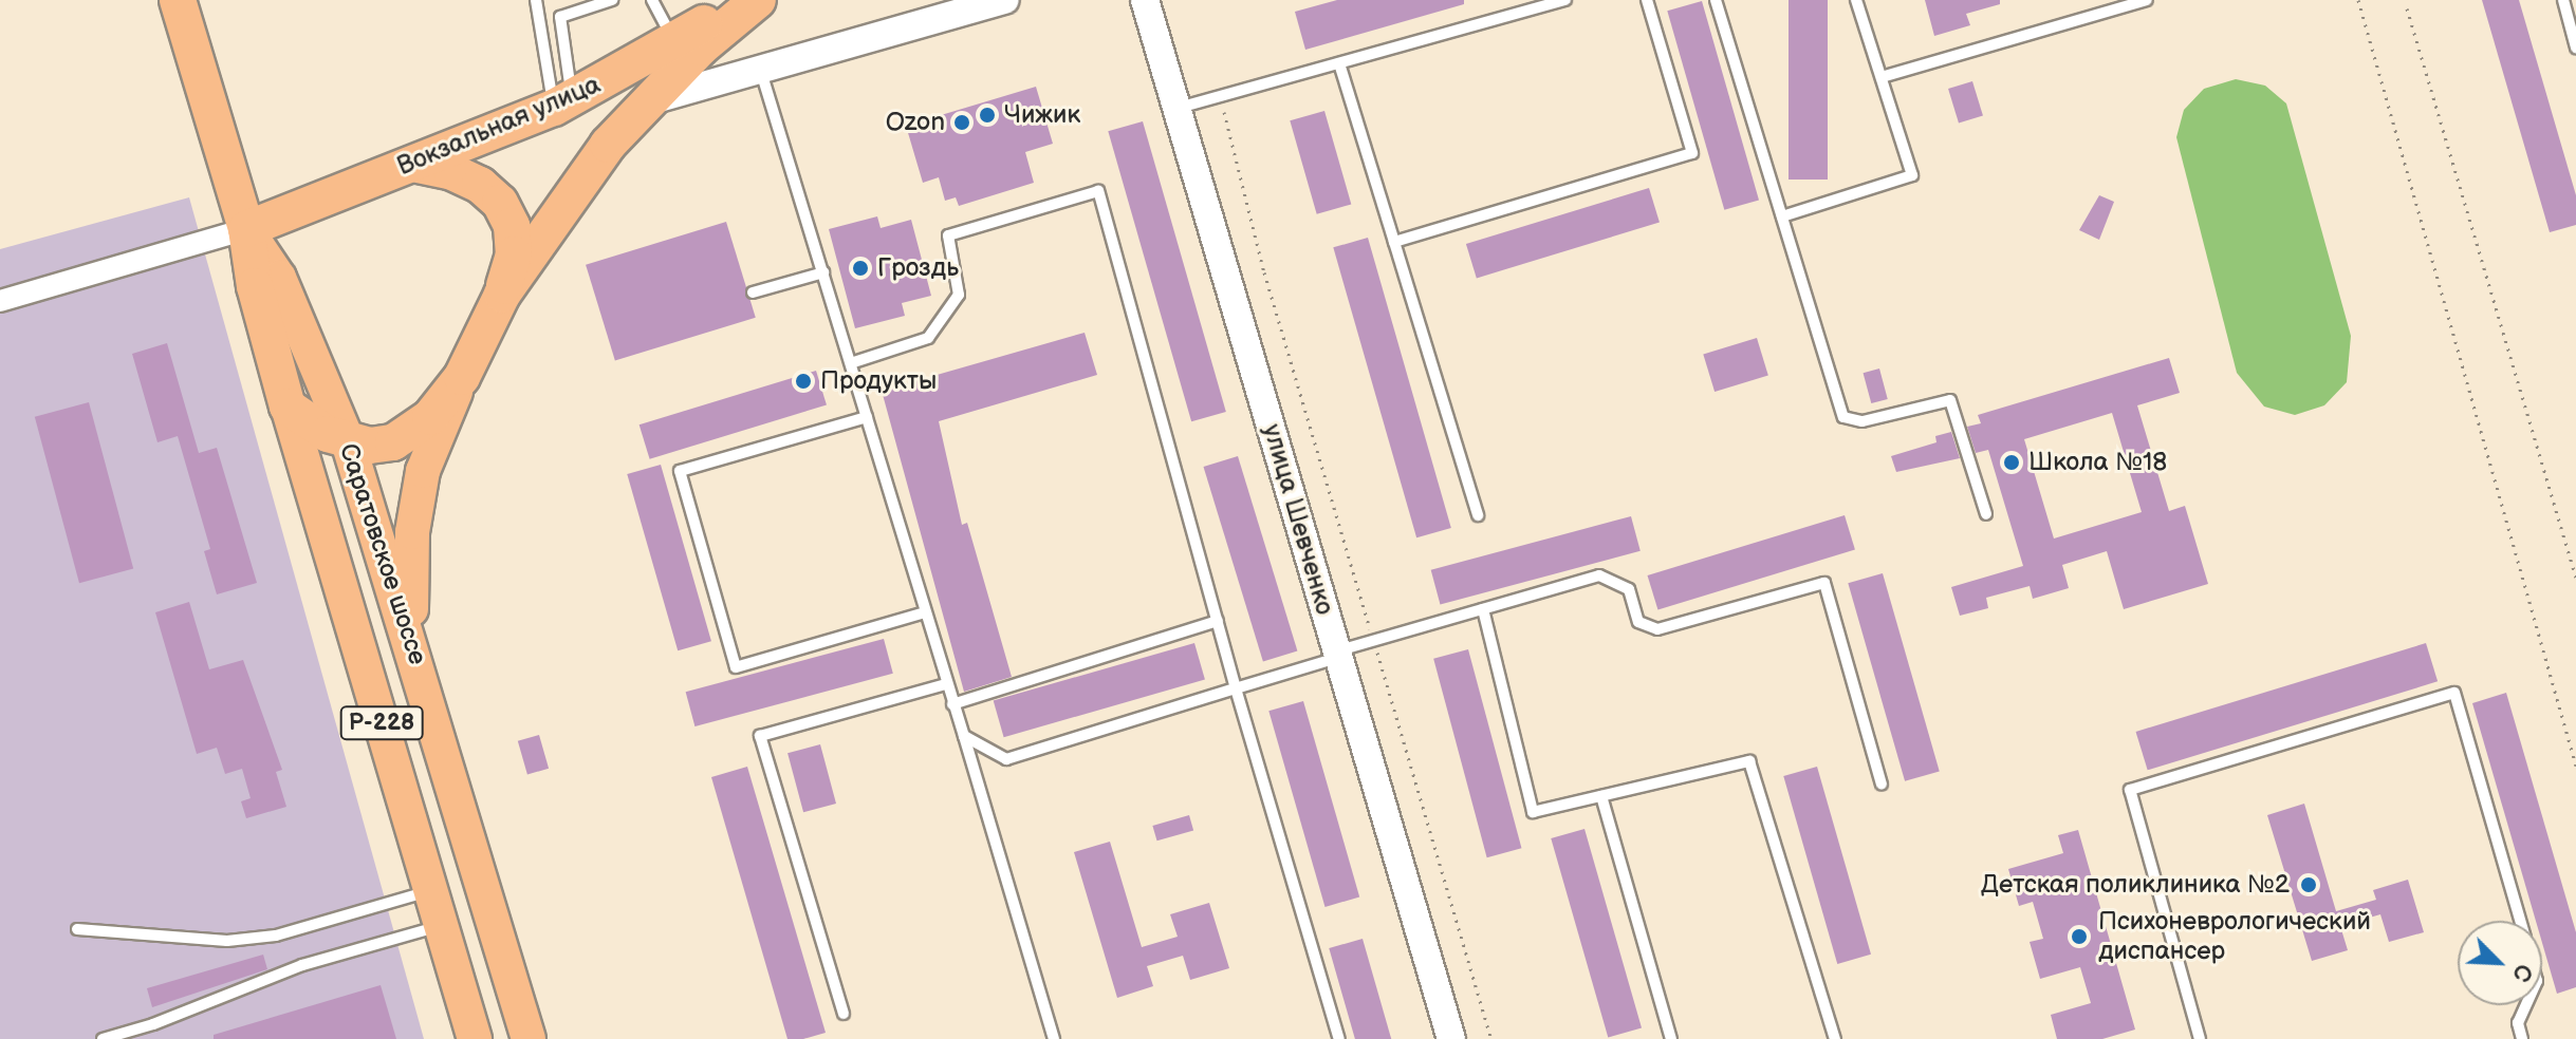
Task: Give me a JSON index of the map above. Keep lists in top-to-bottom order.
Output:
{
  "streets": {
    "highway": ["Вокзальная улица", "Саратовское шоссе", "Р-228"],
    "street": ["улица Шевченко"]
  },
  "crossings": [
    ["Вокзальная улица", "Саратовское шоссе"]
  ],
  "places": [
    "Чижик",
    "Ozon",
    "Гроздь",
    "Продукты",
    "Школа №18",
    "Детская поликлиника №2",
    "Психоневрологический диспансер"
  ],
  "north": "bottom right"
}
